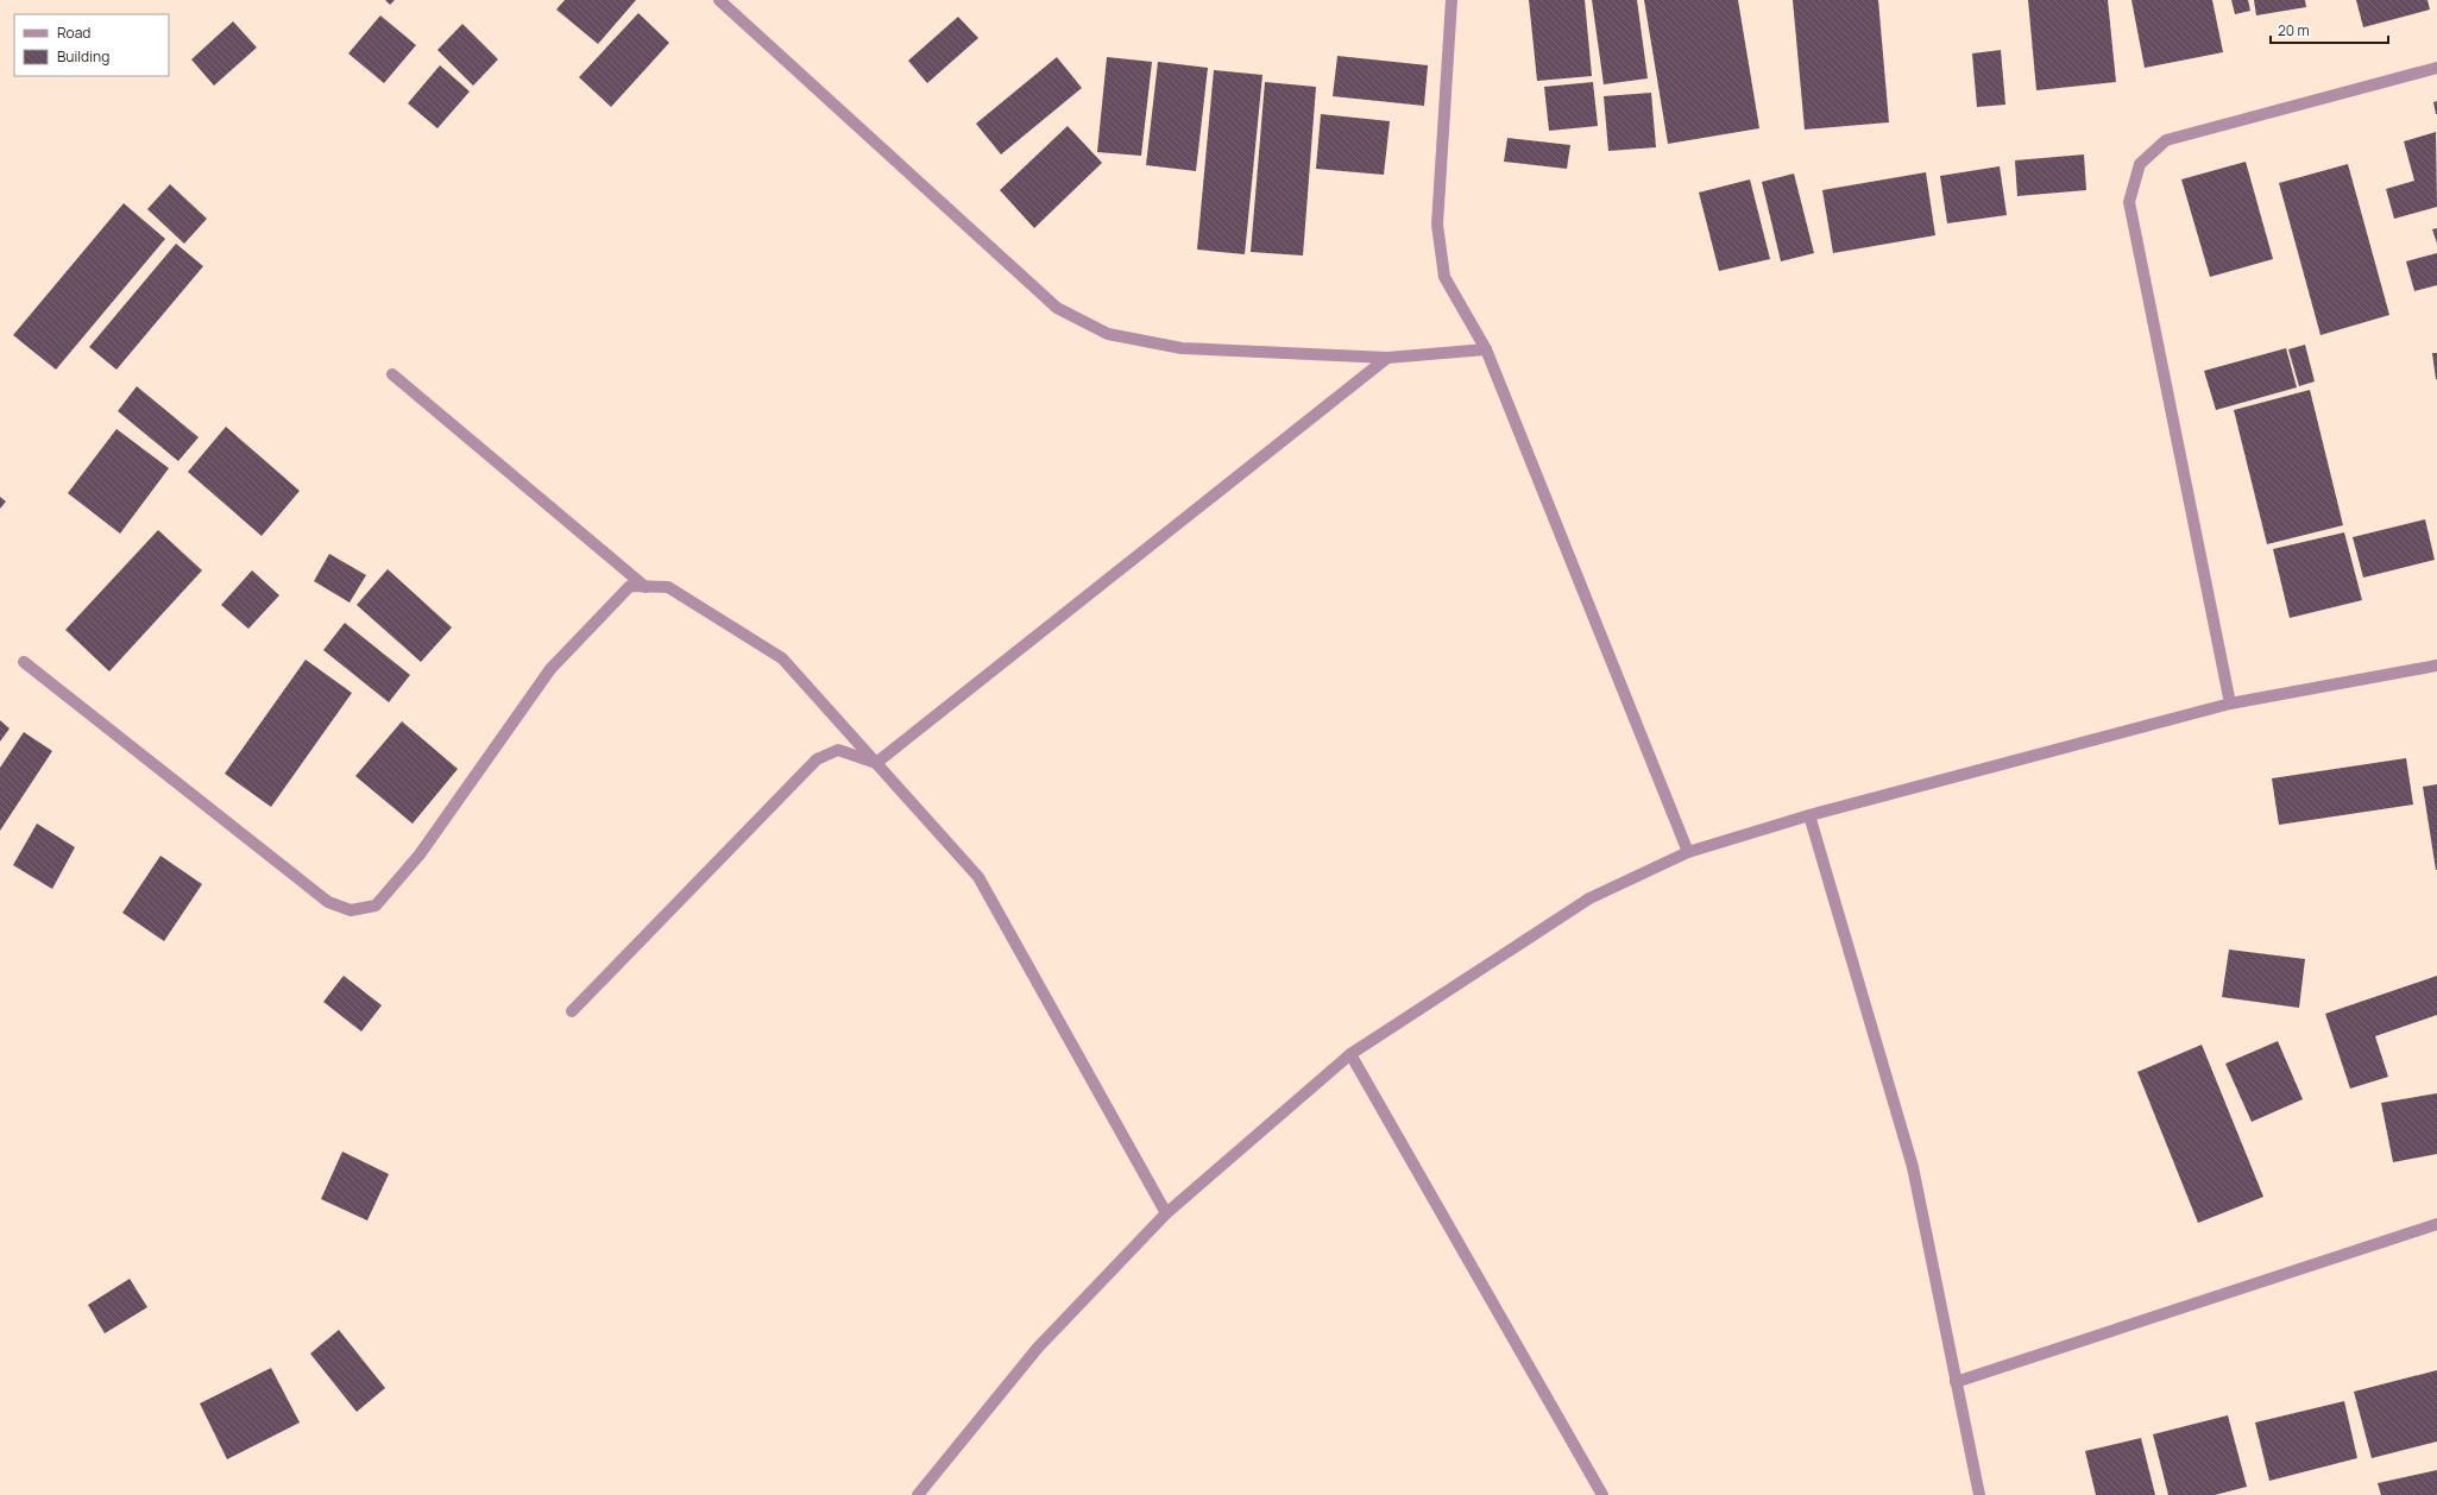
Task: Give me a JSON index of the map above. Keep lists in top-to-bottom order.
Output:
{
  "legend": ["Road", "Building"],
  "scale_bar": "20 m"
}
